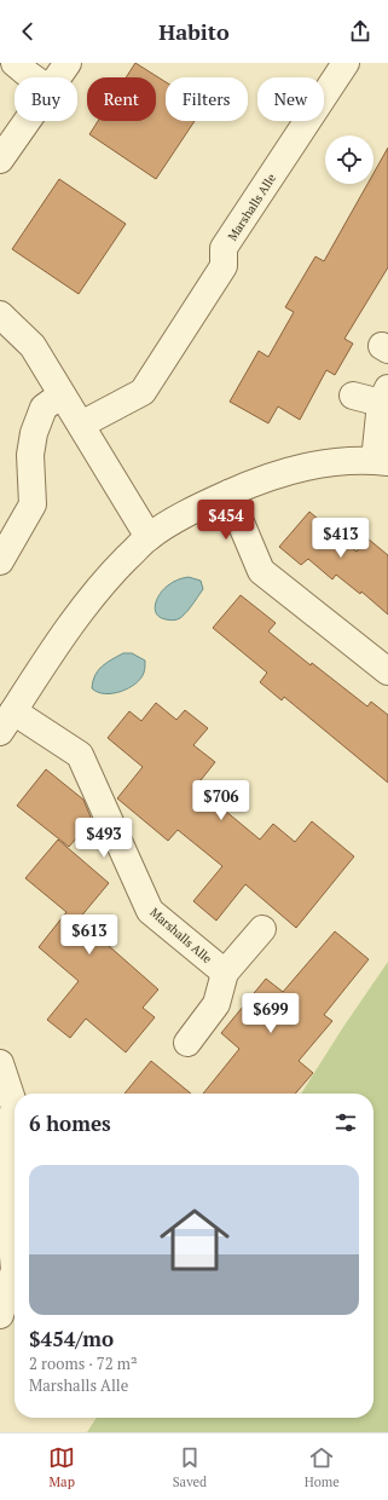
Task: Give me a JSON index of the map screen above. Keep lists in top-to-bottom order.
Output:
{
  "streets": {
    "street": ["Marshalls Alle"]
  },
  "page": {
    "header": "Habito",
    "chip": [
      "Buy",
      "Rent",
      "Filters",
      "New"
    ],
    "price": [
      "$454",
      "$413",
      "$706",
      "$493",
      "$613",
      "$699"
    ],
    "heading": "6 homes",
    "list": [
      {
        "name": "$454/mo",
        "note": "2 rooms · 72 m² · Marshalls Alle"
      }
    ],
    "tabs": ["Map", "Saved", "Home"]
  }
}
